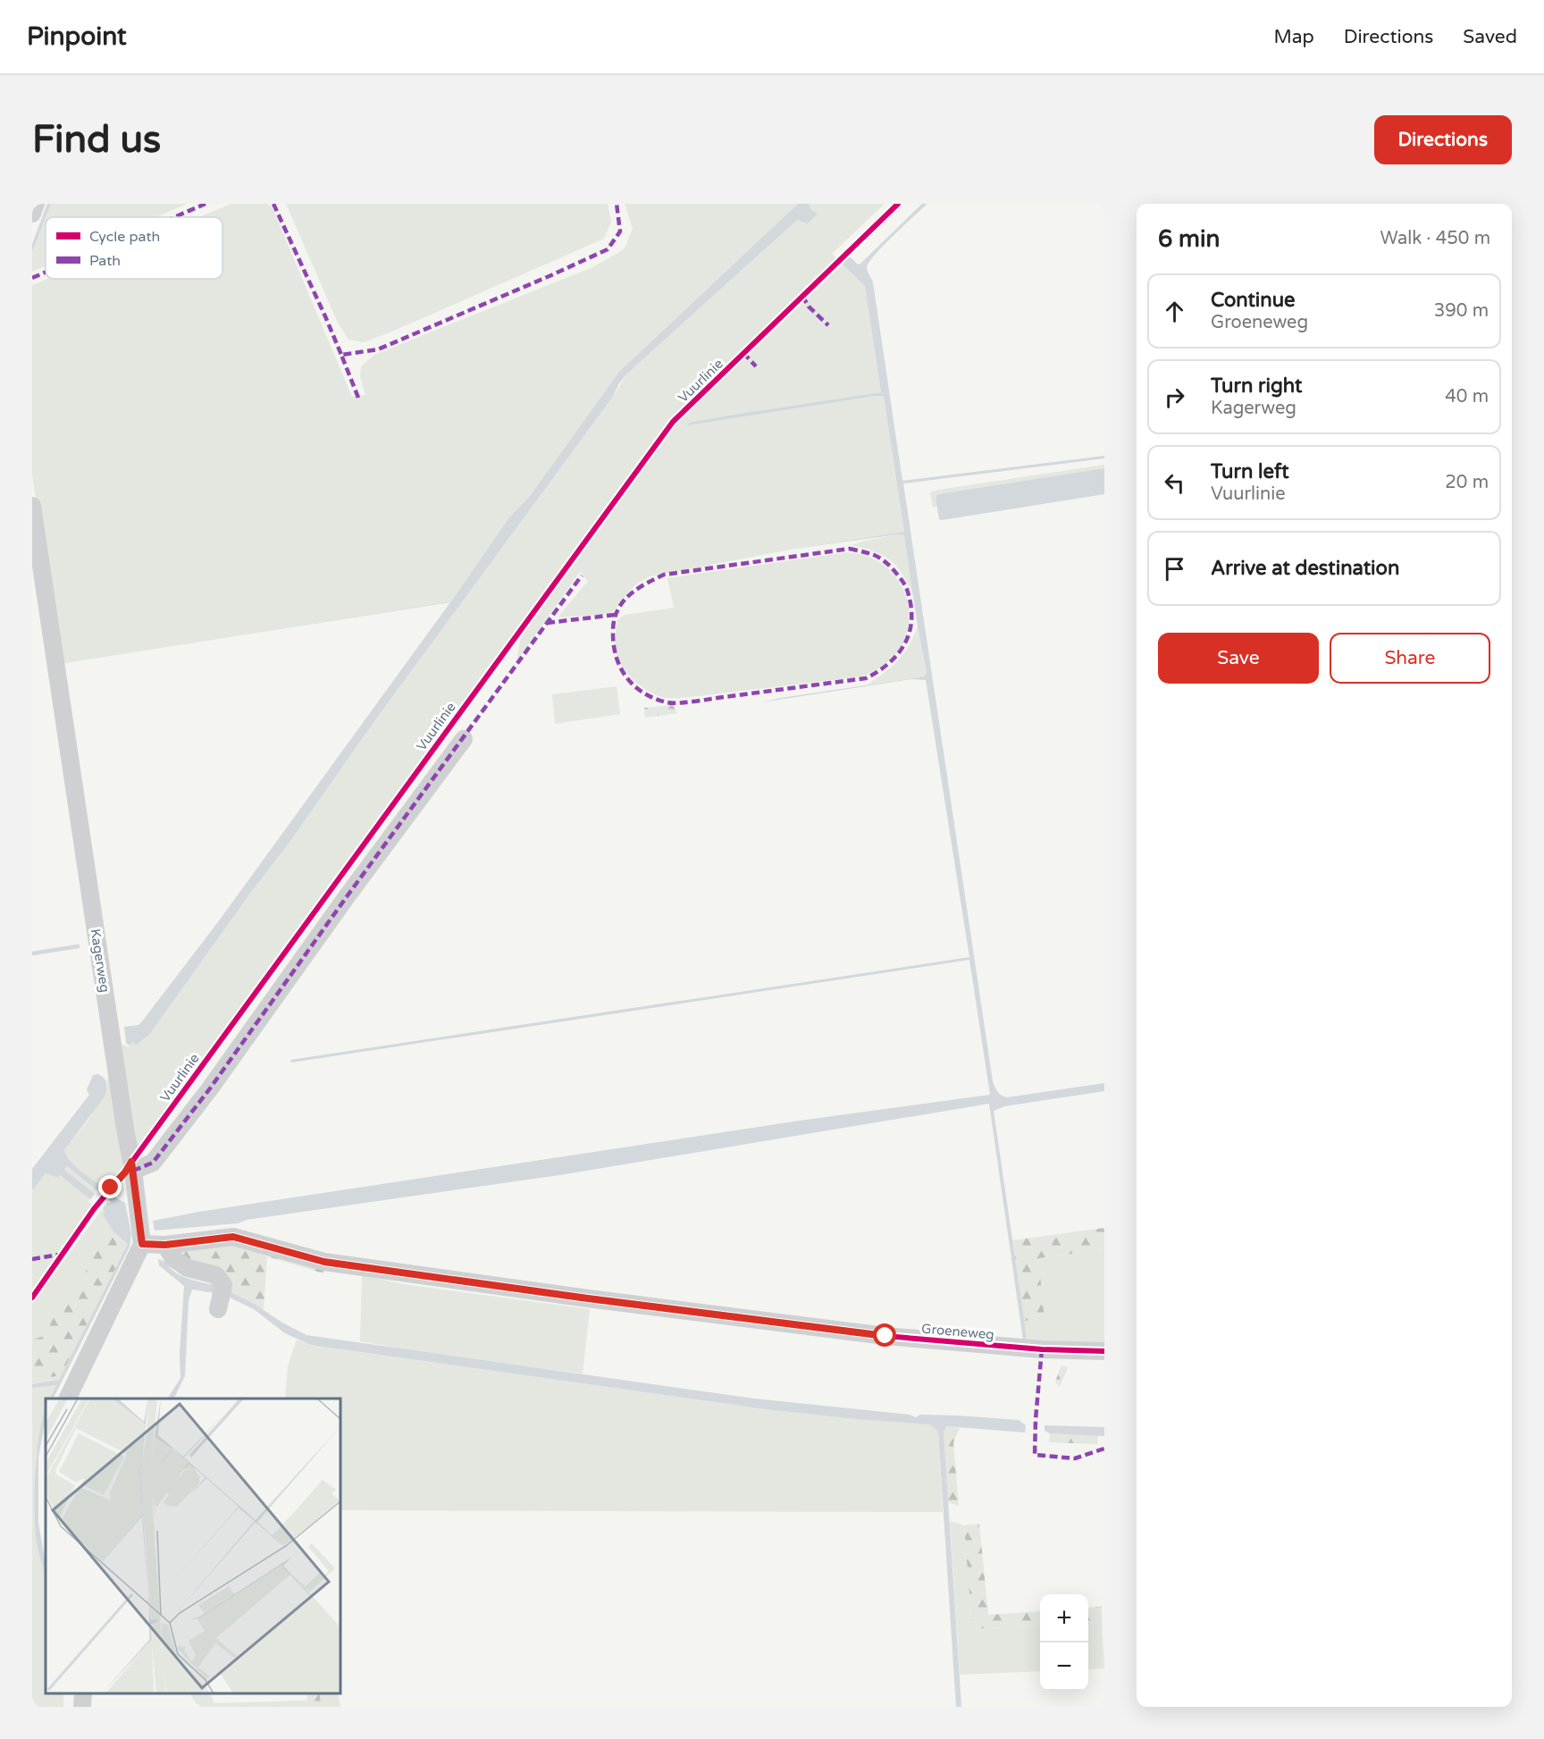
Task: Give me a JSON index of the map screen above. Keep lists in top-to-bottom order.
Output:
{
  "streets": {
    "street": ["Kagerweg", "Groeneweg"],
    "cycle path": ["Vuurlinie"]
  },
  "crossings": [
    ["Kagerweg", "Groeneweg"]
  ],
  "legend": ["Cycle path", "Path"],
  "page": {
    "header": "Pinpoint",
    "nav": ["Map", "Directions", "Saved"],
    "buttons": [
      "Directions",
      ["Save", "Share"]
    ],
    "title": "Find us",
    "heading": ["6 min", "Walk · 450 m"],
    "list": [
      ["Continue", "Groeneweg", "390 m"],
      ["Turn right", "Kagerweg", "40 m"],
      ["Turn left", "Vuurlinie", "20 m"],
      "Arrive at destination"
    ],
    "map_buttons": ["+", "−"]
  }
}
